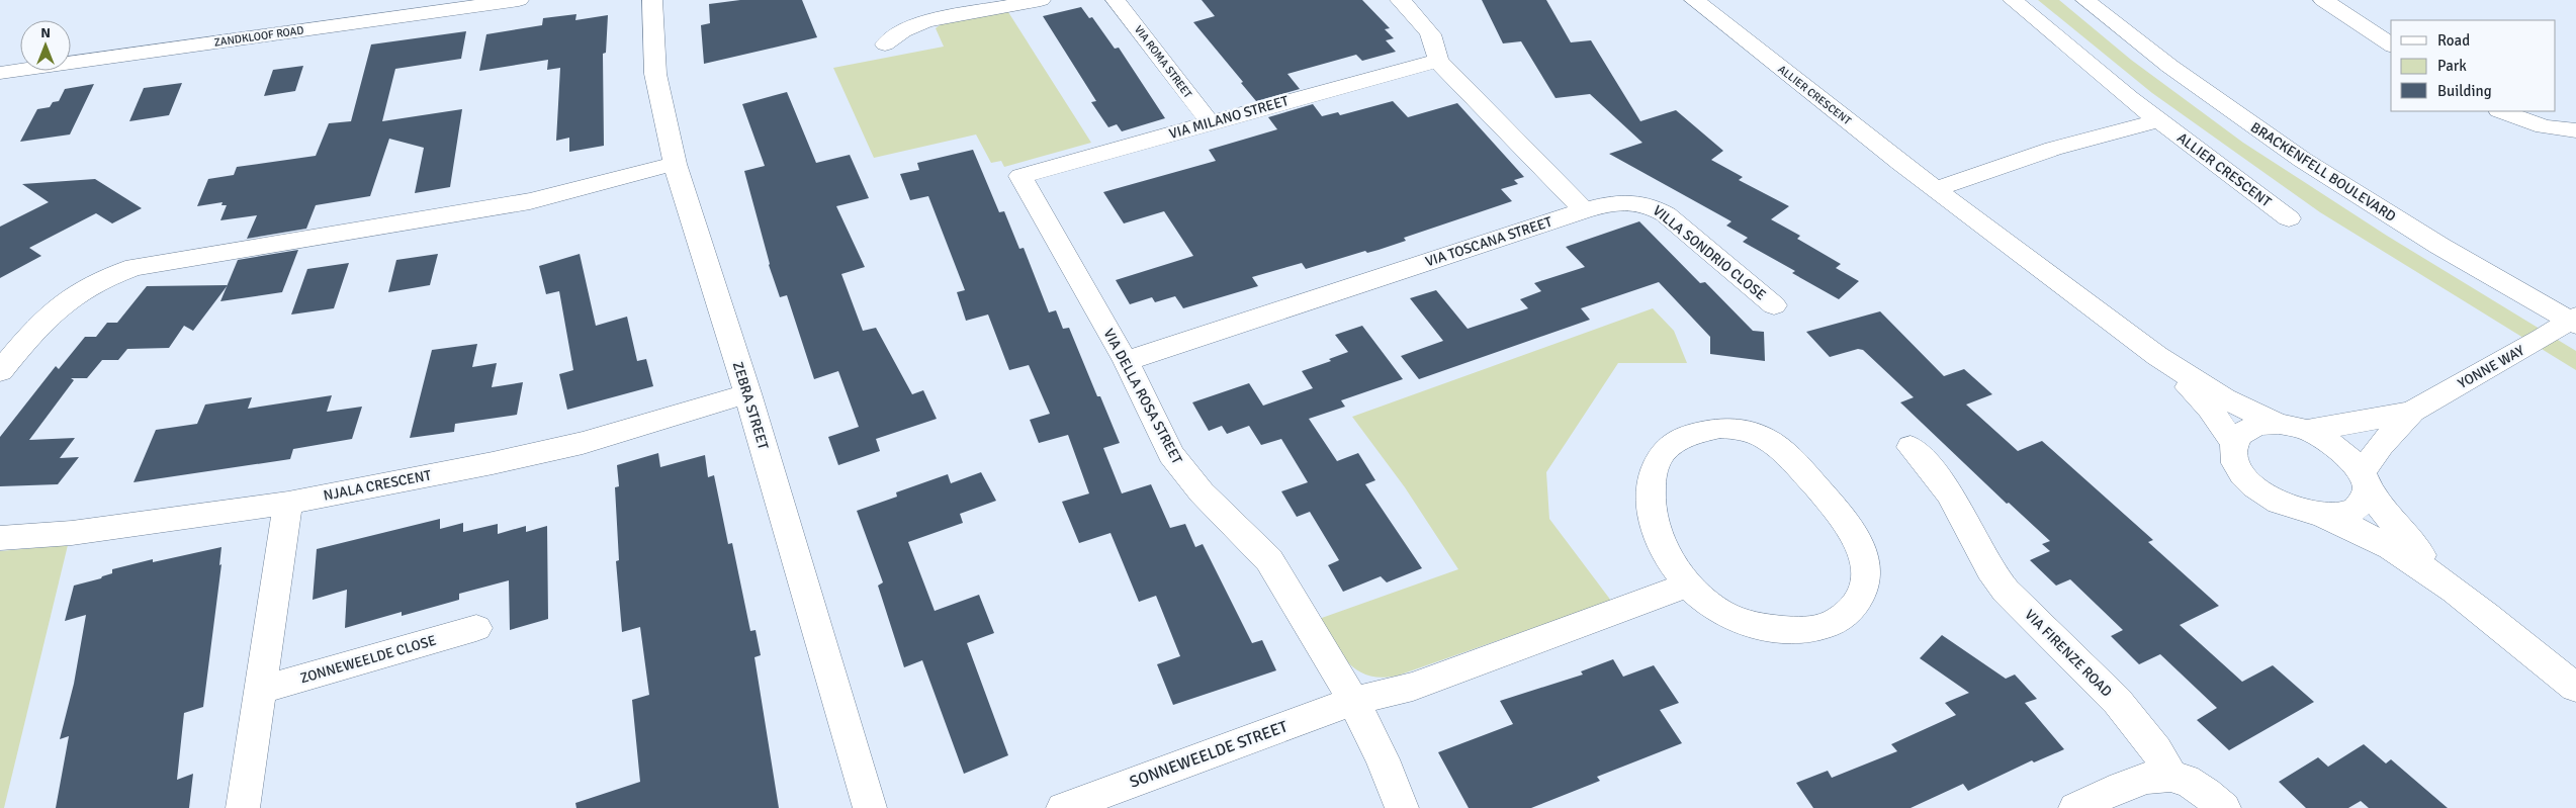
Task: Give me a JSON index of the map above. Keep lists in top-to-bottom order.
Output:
{
  "streets": {
    "street": [
      "ZANDKLOOF ROAD",
      "VIA ROMA STREET",
      "ALLIER CRESCENT",
      "VIA MILANO STREET",
      "BRACKENFELL BOULEVARD",
      "VIA TOSCANA STREET",
      "VILLA SONDRIO CLOSE",
      "YONNE WAY",
      "VIA DELLA ROSA STREET",
      "ZEBRA STREET",
      "NJALA CRESCENT",
      "VIA FIRENZE ROAD",
      "ZONNEWEELDE CLOSE",
      "SONNEWEELDE STREET"
    ]
  },
  "crossings": [
    ["VIA ROMA STREET", "VIA MILANO STREET"],
    ["ALLIER CRESCENT", "YONNE WAY"],
    ["VIA MILANO STREET", "VIA DELLA ROSA STREET"],
    ["BRACKENFELL BOULEVARD", "YONNE WAY"],
    ["VIA TOSCANA STREET", "VILLA SONDRIO CLOSE"],
    ["VIA TOSCANA STREET", "VIA DELLA ROSA STREET"],
    ["VIA DELLA ROSA STREET", "SONNEWEELDE STREET"],
    ["ZEBRA STREET", "NJALA CRESCENT"]
  ],
  "legend": ["Road", "Park", "Building"],
  "north": "top"
}
